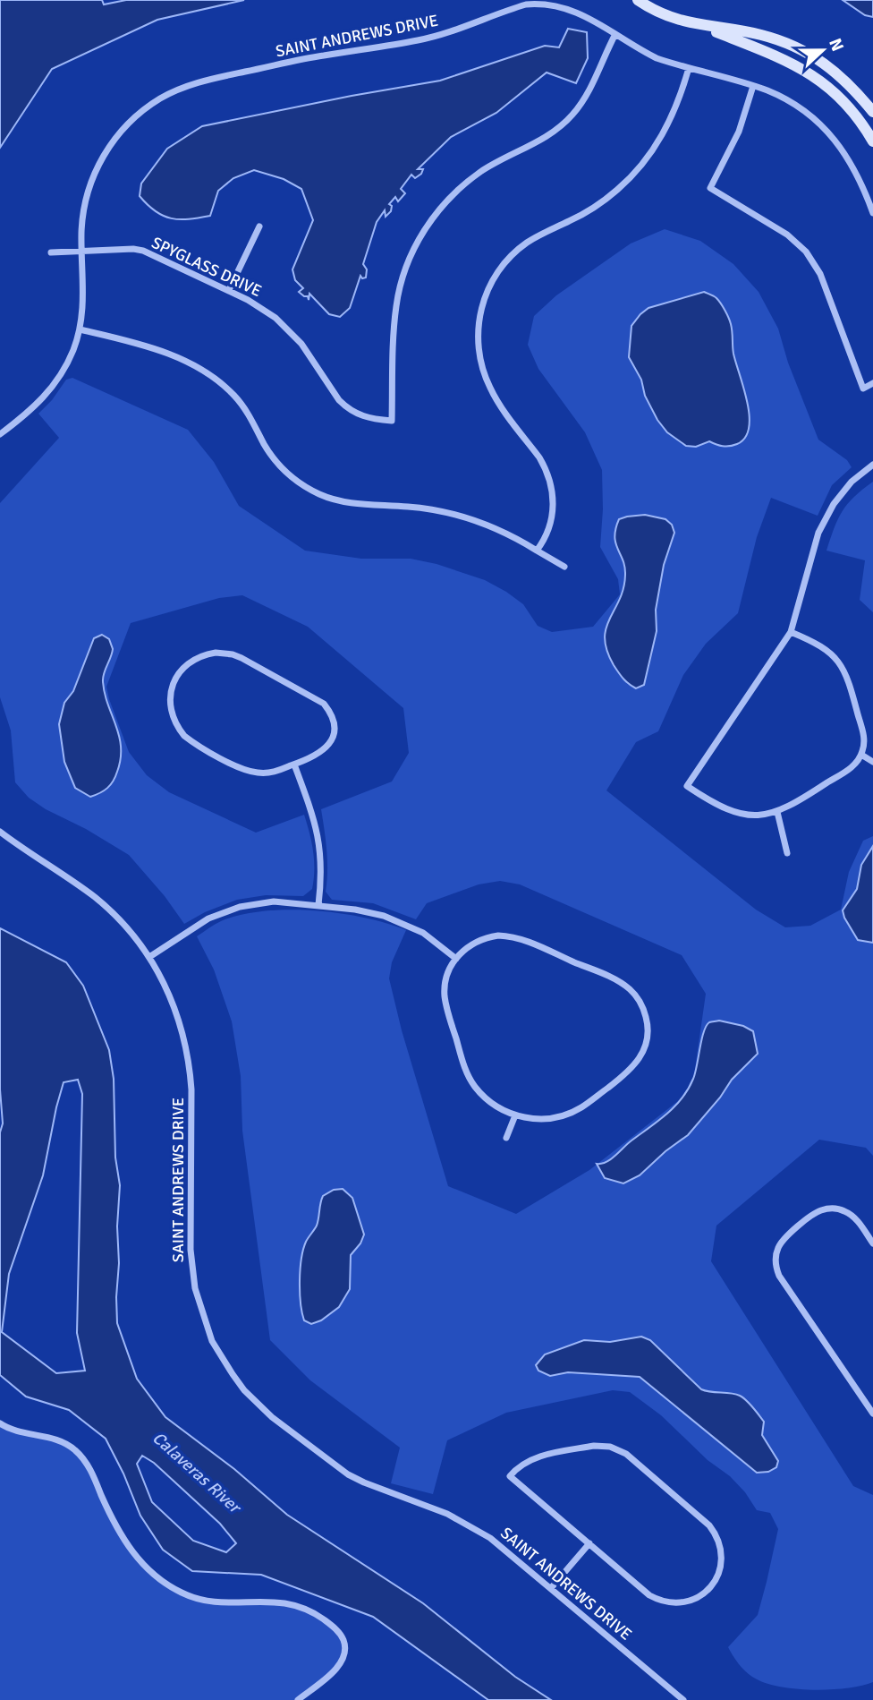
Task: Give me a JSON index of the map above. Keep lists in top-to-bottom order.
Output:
{
  "streets": {
    "street": ["SAINT ANDREWS DRIVE", "SPYGLASS DRIVE"]
  },
  "crossings": [
    ["SAINT ANDREWS DRIVE", "SPYGLASS DRIVE"]
  ],
  "water": ["Calaveras River"],
  "north": "right"
}
